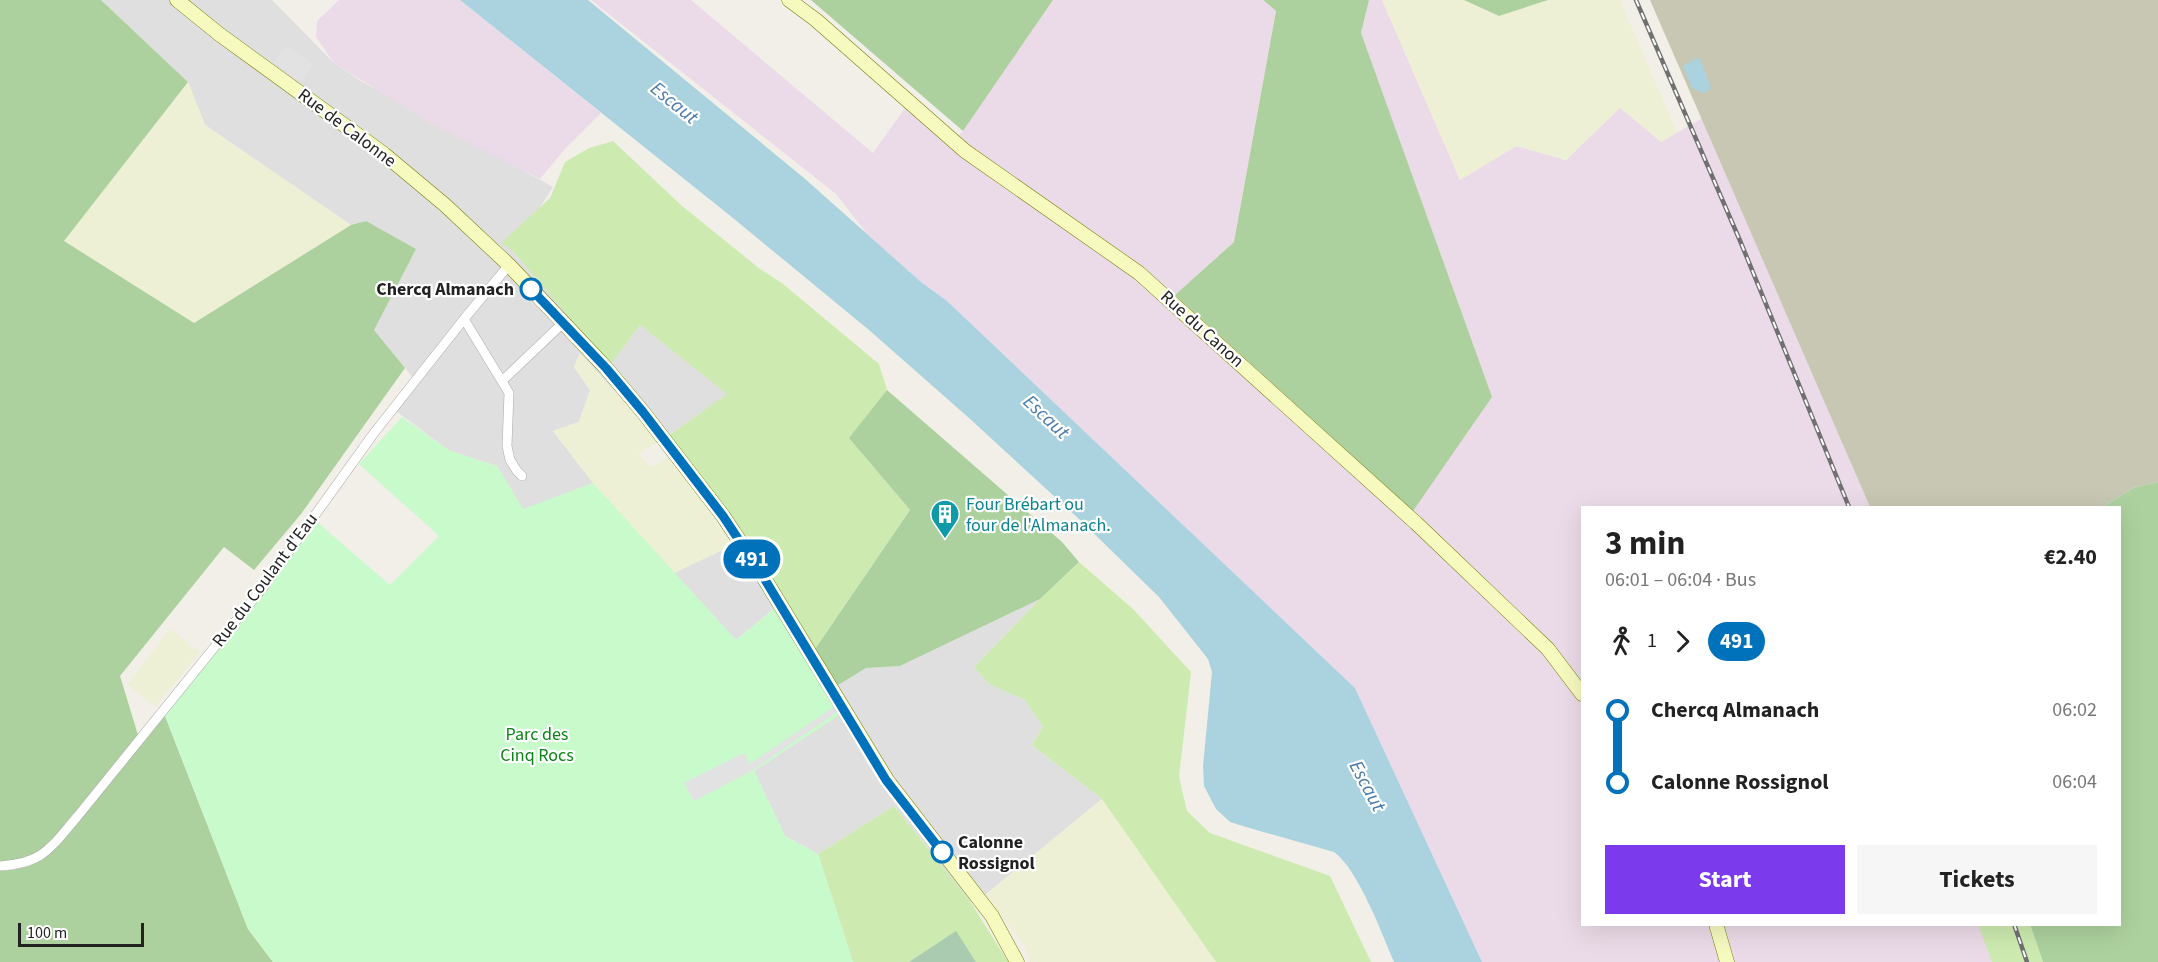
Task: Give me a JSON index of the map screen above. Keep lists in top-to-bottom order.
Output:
{
  "streets": {
    "main road": ["Rue de Calonne", "Rue du Canon"],
    "street": ["Rue du Coulant d'Eau"]
  },
  "crossings": [
    ["Rue de Calonne", "Rue du Coulant d'Eau"]
  ],
  "water": ["Escaut"],
  "parks": ["Parc des Cinq Rocs"],
  "places": {
    "other": ["Chercq Almanach", "Calonne Rossignol"],
    "building": ["Four Brébart ou four de l'Almanach."]
  },
  "lines": ["bus line 491"],
  "scale_bar": "100 m",
  "page": {
    "on_map": "491",
    "heading": ["3 min", "06:01 – 06:04 · Bus", "€2.40"],
    "legs": ["1", "491"],
    "list": [
      {
        "name": "Chercq Almanach",
        "value": "06:02"
      },
      {
        "name": "Calonne Rossignol",
        "value": "06:04"
      }
    ],
    "buttons": ["Start", "Tickets"],
    "scale": "100 m"
  }
}
